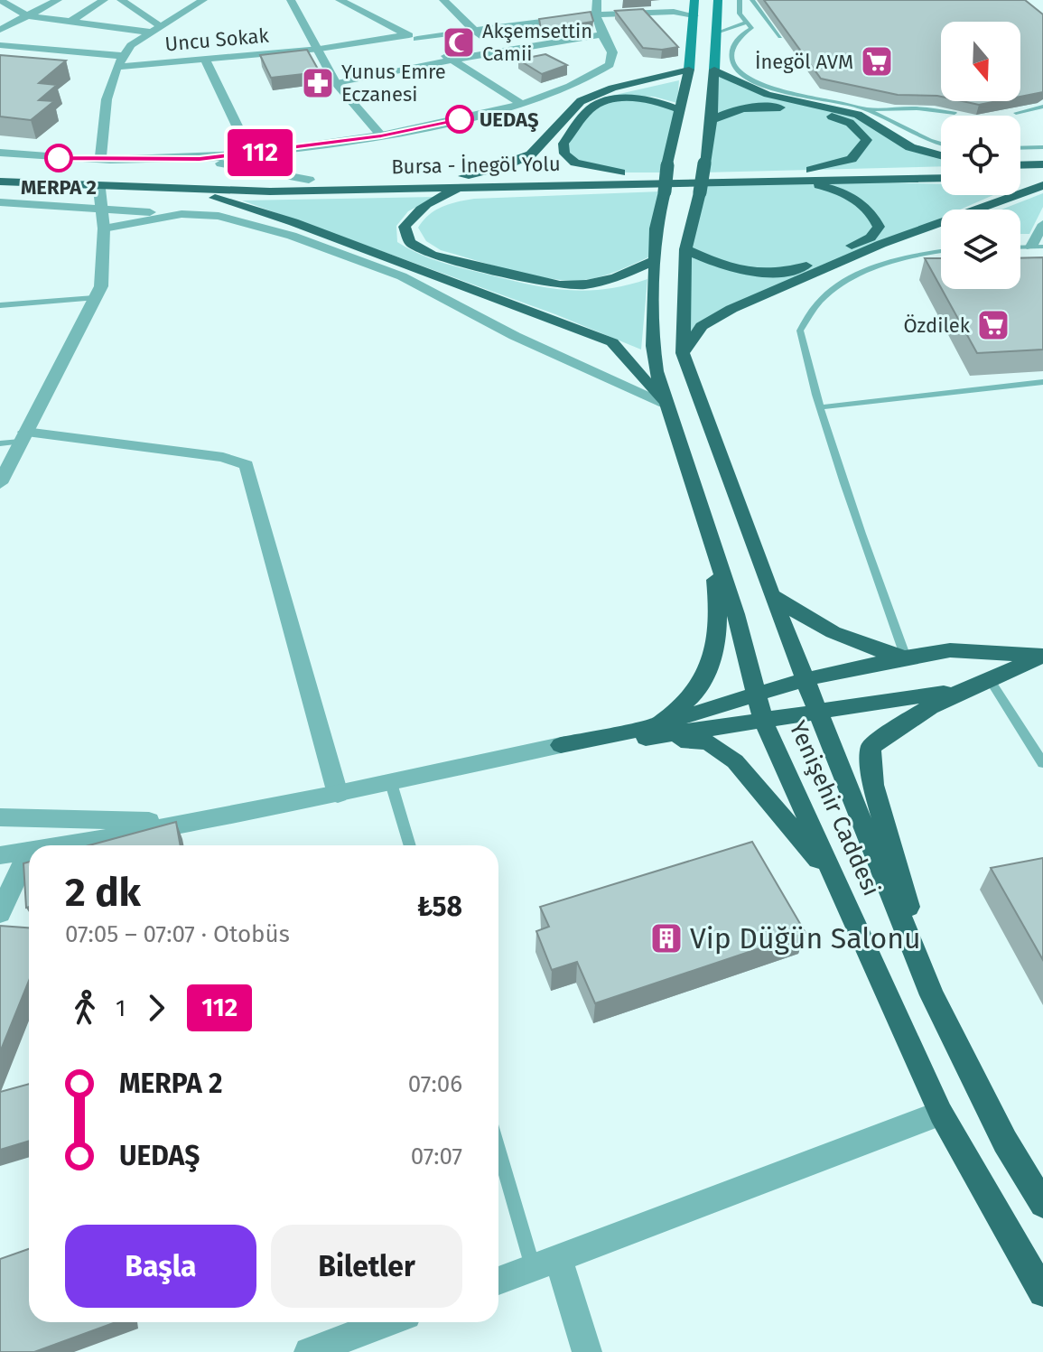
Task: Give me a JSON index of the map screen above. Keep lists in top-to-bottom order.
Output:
{
  "streets": {
    "highway": ["Bursa - İnegöl Yolu", "Yenişehir Caddesi"],
    "street": ["Uncu Sokak"]
  },
  "places": {
    "mosque": ["Akşemsettin Camii"],
    "supermarket": ["İnegöl AVM", "Özdilek"],
    "pharmacy": ["Yunus Emre Eczanesi"],
    "other": ["UEDAŞ", "MERPA 2"],
    "building": ["Vip Düğün Salonu"]
  },
  "lines": ["bus line 112"],
  "north": "bottom",
  "page": {
    "on_map": "112",
    "heading": ["2 dk", "07:05 – 07:07 · Otobüs", "₺58"],
    "legs": ["1", "112"],
    "list": [
      {
        "name": "MERPA 2",
        "value": "07:06"
      },
      {
        "name": "UEDAŞ",
        "value": "07:07"
      }
    ],
    "buttons": ["Başla", "Biletler"]
  }
}
